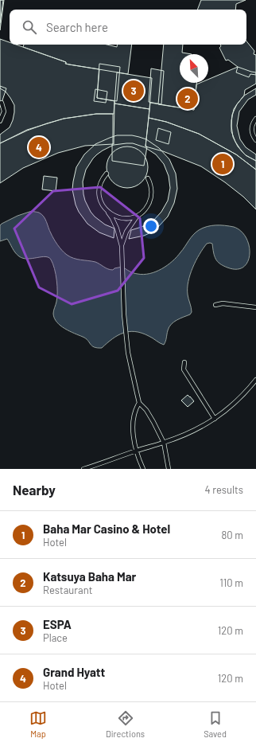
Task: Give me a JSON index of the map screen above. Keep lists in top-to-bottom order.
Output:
{
  "north": "top left",
  "page": {
    "search": "Search here",
    "pins": [
      "3",
      "2",
      "4",
      "1"
    ],
    "heading": ["Nearby", "4 results"],
    "list": [
      {
        "mark": "1",
        "name": "Baha Mar Casino & Hotel",
        "note": "Hotel",
        "value": "80 m"
      },
      {
        "mark": "2",
        "name": "Katsuya Baha Mar",
        "note": "Restaurant",
        "value": "110 m"
      },
      {
        "mark": "3",
        "name": "ESPA",
        "note": "Place",
        "value": "120 m"
      },
      {
        "mark": "4",
        "name": "Grand Hyatt",
        "note": "Hotel",
        "value": "120 m"
      }
    ],
    "nav": ["Map", "Directions", "Saved"]
  }
}
